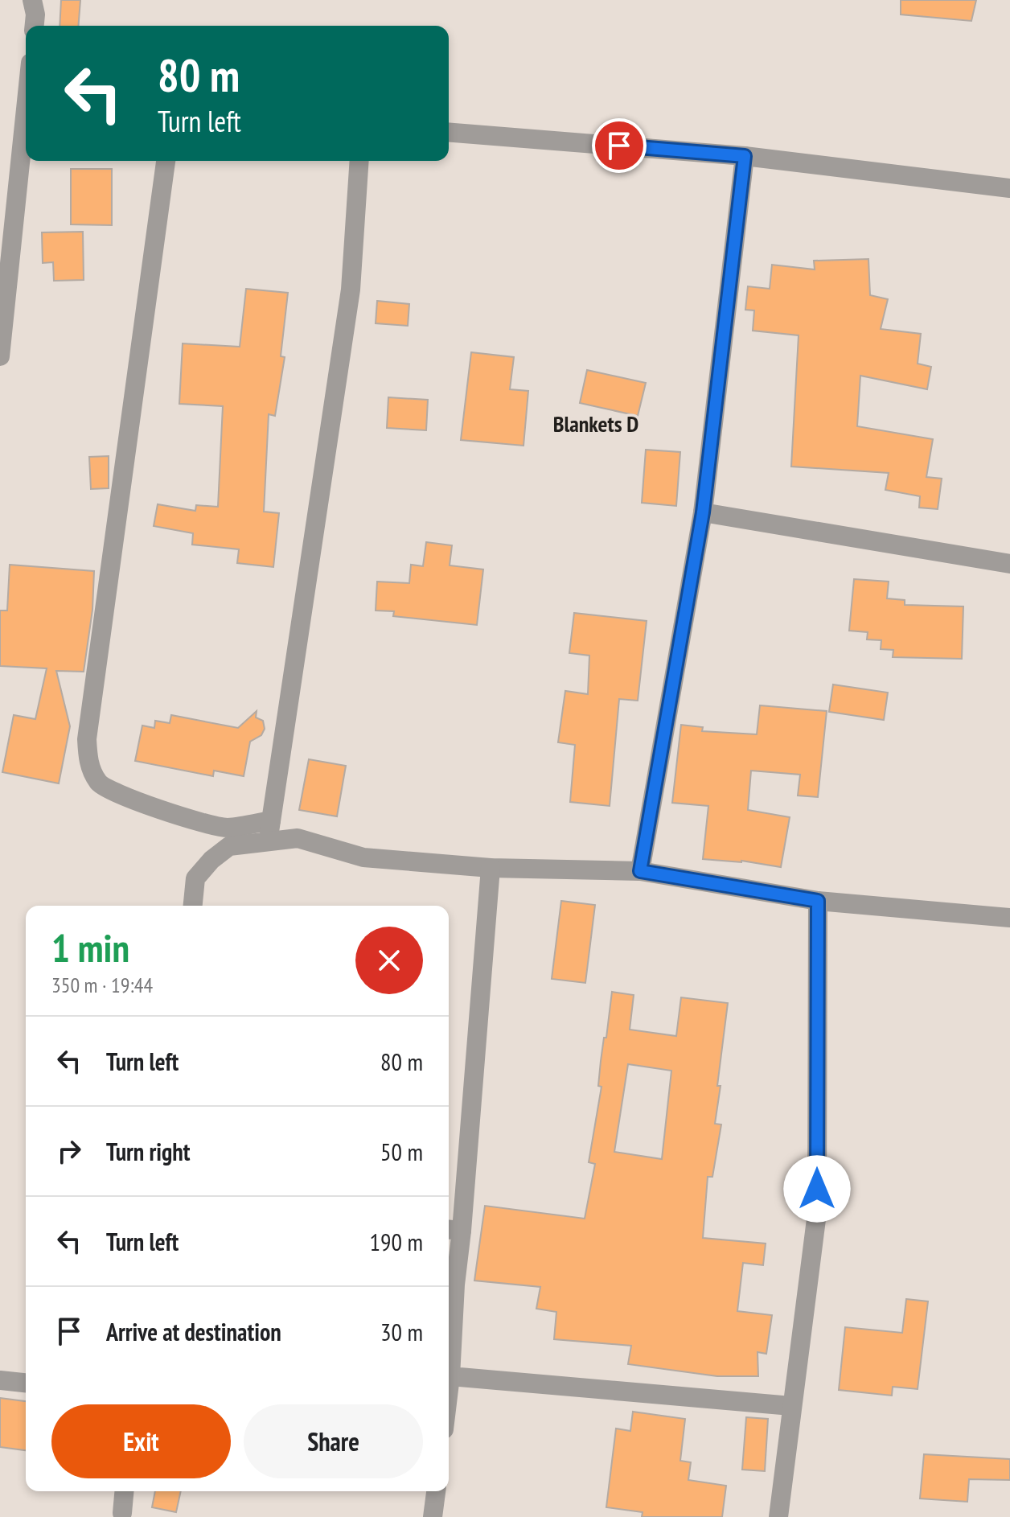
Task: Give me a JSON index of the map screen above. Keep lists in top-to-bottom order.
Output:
{
  "districts": ["Blankets D"],
  "page": {
    "turn": ["80 m", "Turn left"],
    "heading": ["1 min", "350 m · 19:44"],
    "list": [
      {
        "name": "Turn left",
        "value": "80 m"
      },
      {
        "name": "Turn right",
        "value": "50 m"
      },
      {
        "name": "Turn left",
        "value": "190 m"
      },
      {
        "name": "Arrive at destination",
        "value": "30 m"
      }
    ],
    "buttons": ["Exit", "Share"]
  }
}
